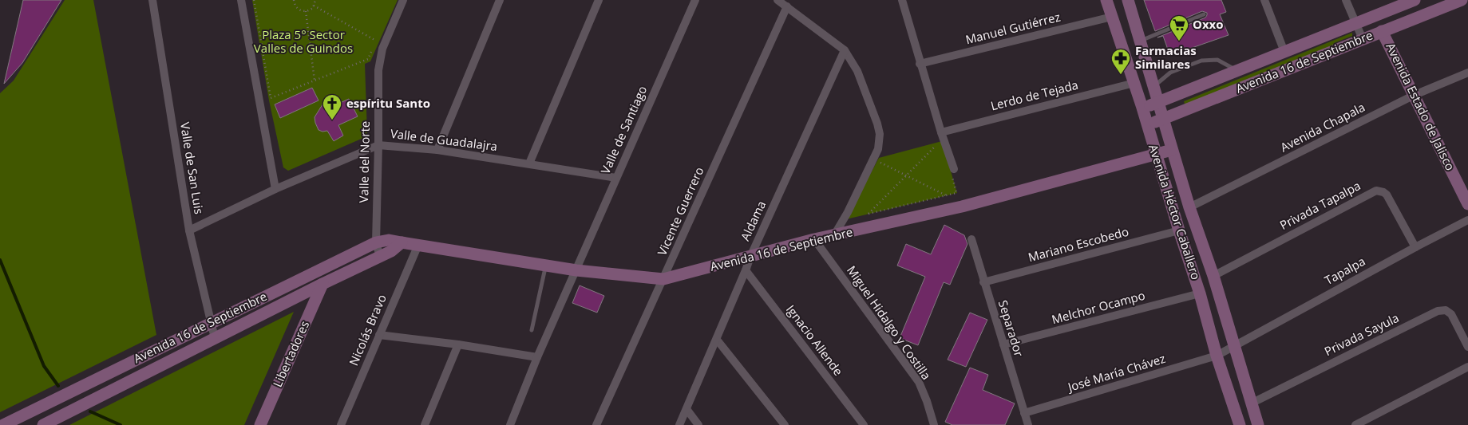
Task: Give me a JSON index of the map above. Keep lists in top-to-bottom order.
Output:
{
  "streets": {
    "street": [
      "Manuel Gutiérrez",
      "Avenida 16 de Septiembre",
      "Lerdo de Tejada",
      "Avenida Estado de Jalisco",
      "Avenida Chapala",
      "Valle de Santiago",
      "Valle de Guadalajra",
      "Valle del Norte",
      "Valle de San Luis",
      "Privada Tapalpa",
      "Vicente Guerrero",
      "Avenida Héctor Caballero",
      "Aldama",
      "Mariano Escobedo",
      "Tapalpa",
      "Melchor Ocampo",
      "Miguel Hidalgo y Costilla",
      "Separador",
      "Nicolás Bravo",
      "Privada Sayula",
      "Ignacio Allende",
      "Libertadores",
      "José María Chávez"
    ]
  },
  "crossings": [
    ["Manuel Gutiérrez", "Avenida Héctor Caballero"],
    ["Avenida 16 de Septiembre", "Avenida Estado de Jalisco"],
    ["Avenida 16 de Septiembre", "Valle de Santiago"],
    ["Avenida 16 de Septiembre", "Valle del Norte"],
    ["Avenida 16 de Septiembre", "Valle de San Luis"],
    ["Avenida 16 de Septiembre", "Vicente Guerrero"],
    ["Avenida 16 de Septiembre", "Avenida Héctor Caballero"],
    ["Avenida 16 de Septiembre", "Aldama"],
    ["Avenida 16 de Septiembre", "Miguel Hidalgo y Costilla"],
    ["Avenida 16 de Septiembre", "Nicolás Bravo"],
    ["Avenida 16 de Septiembre", "Libertadores"],
    ["Lerdo de Tejada", "Avenida Héctor Caballero"],
    ["Avenida Estado de Jalisco", "Avenida Chapala"],
    ["Avenida Chapala", "Avenida Héctor Caballero"],
    ["Valle de Santiago", "Valle de Guadalajra"],
    ["Valle de Guadalajra", "Valle del Norte"],
    ["Valle de Guadalajra", "Valle de San Luis"],
    ["Privada Tapalpa", "Avenida Héctor Caballero"],
    ["Privada Tapalpa", "Tapalpa"],
    ["Avenida Héctor Caballero", "Mariano Escobedo"],
    ["Avenida Héctor Caballero", "Tapalpa"],
    ["Avenida Héctor Caballero", "Melchor Ocampo"],
    ["Avenida Héctor Caballero", "Privada Sayula"],
    ["Avenida Héctor Caballero", "José María Chávez"],
    ["Aldama", "Ignacio Allende"],
    ["Mariano Escobedo", "Separador"],
    ["Tapalpa", "José María Chávez"],
    ["Melchor Ocampo", "Separador"],
    ["Separador", "José María Chávez"]
  ],
  "parks": ["Plaza 5° Sector Valles de Guindos"],
  "places": {
    "supermarket": ["Oxxo"],
    "pharmacy": ["Farmacias Similares"],
    "church": ["espíritu Santo"]
  }
}
